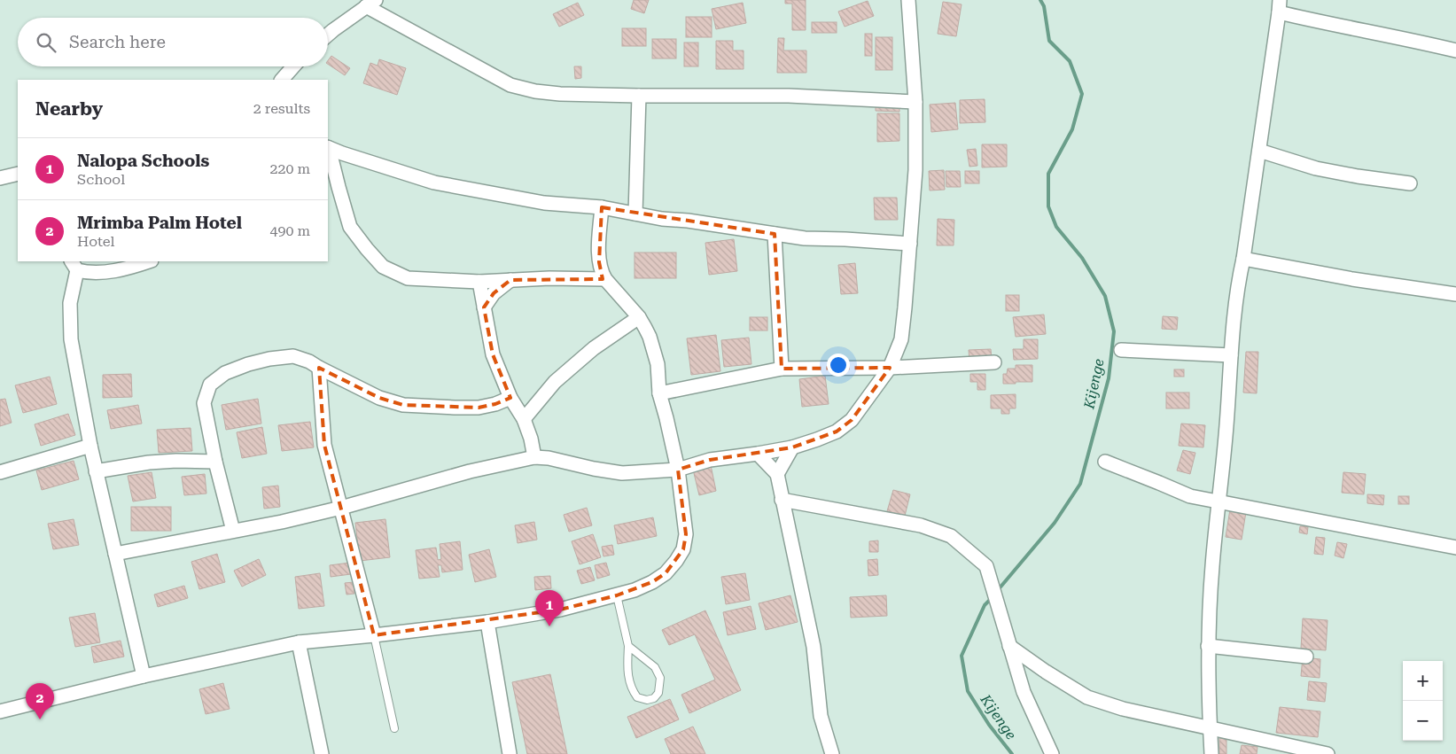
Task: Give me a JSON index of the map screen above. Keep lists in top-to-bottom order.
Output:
{
  "water": ["Kijenge"],
  "page": {
    "search": "Search here",
    "heading": ["Nearby", "2 results"],
    "list": [
      {
        "mark": "1",
        "name": "Nalopa Schools",
        "note": "School",
        "value": "220 m"
      },
      {
        "mark": "2",
        "name": "Mrimba Palm Hotel",
        "note": "Hotel",
        "value": "490 m"
      }
    ],
    "pins": ["1", "2"],
    "map_buttons": ["+", "−"]
  }
}
